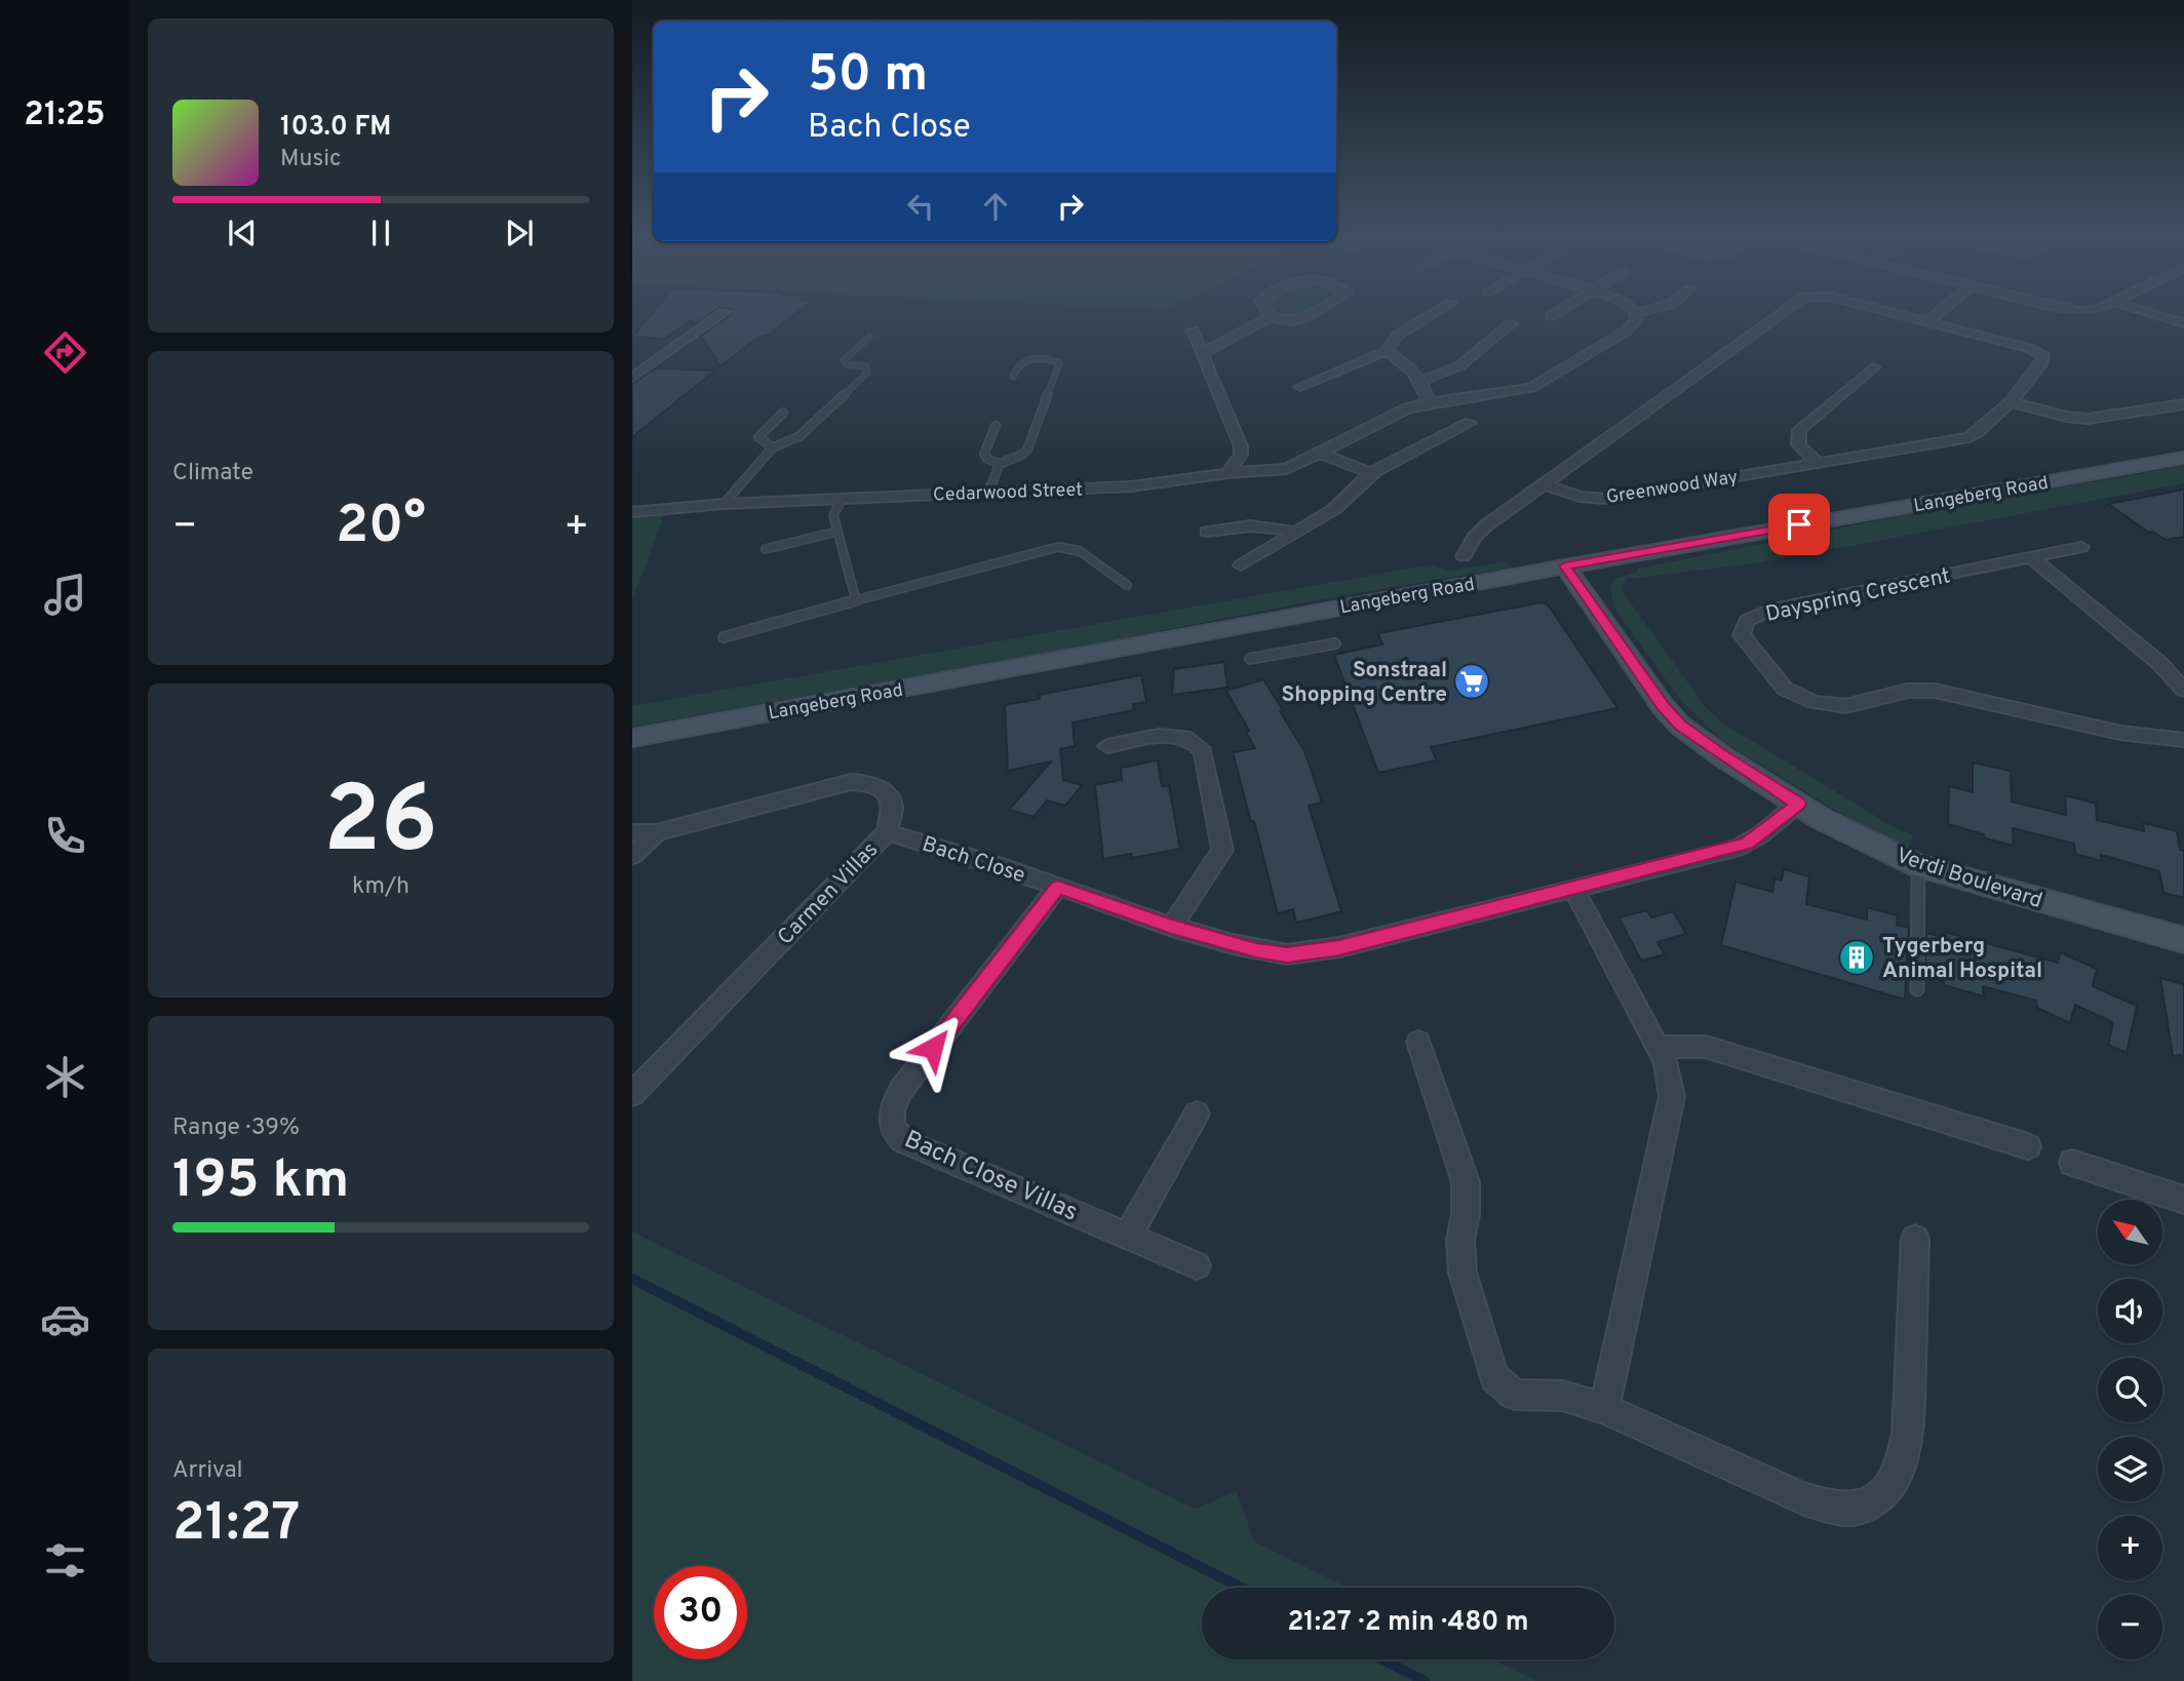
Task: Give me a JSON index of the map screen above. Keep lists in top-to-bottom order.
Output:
{
  "streets": {
    "main road": ["Langeberg Road", "Verdi Boulevard"],
    "street": [
      "Greenwood Way",
      "Cedarwood Street",
      "Dayspring Crescent",
      "Bach Close",
      "Carmen Villas",
      "Bach Close Villas"
    ]
  },
  "crossings": [
    ["Langeberg Road", "Verdi Boulevard"],
    ["Bach Close", "Verdi Boulevard"],
    ["Bach Close", "Carmen Villas"],
    ["Bach Close", "Bach Close Villas"]
  ],
  "places": {
    "supermarket": ["Sonstraal Shopping Centre"],
    "building": ["Tygerberg Animal Hospital"]
  },
  "north": "top left",
  "page": {
    "tabs": "21:25",
    "turn": ["50 m", "Bach Close"],
    "song": ["103.0 FM", "Music"],
    "tile": [
      "Climate",
      ["26", "km/h"],
      ["Range · 39%", "195 km"],
      ["Arrival", "21:27"]
    ],
    "heat": ["−", "20°", "+"],
    "map_buttons": ["+", "−"],
    "limit": "30",
    "trip": "21:27 · 2 min · 480 m"
  }
}
